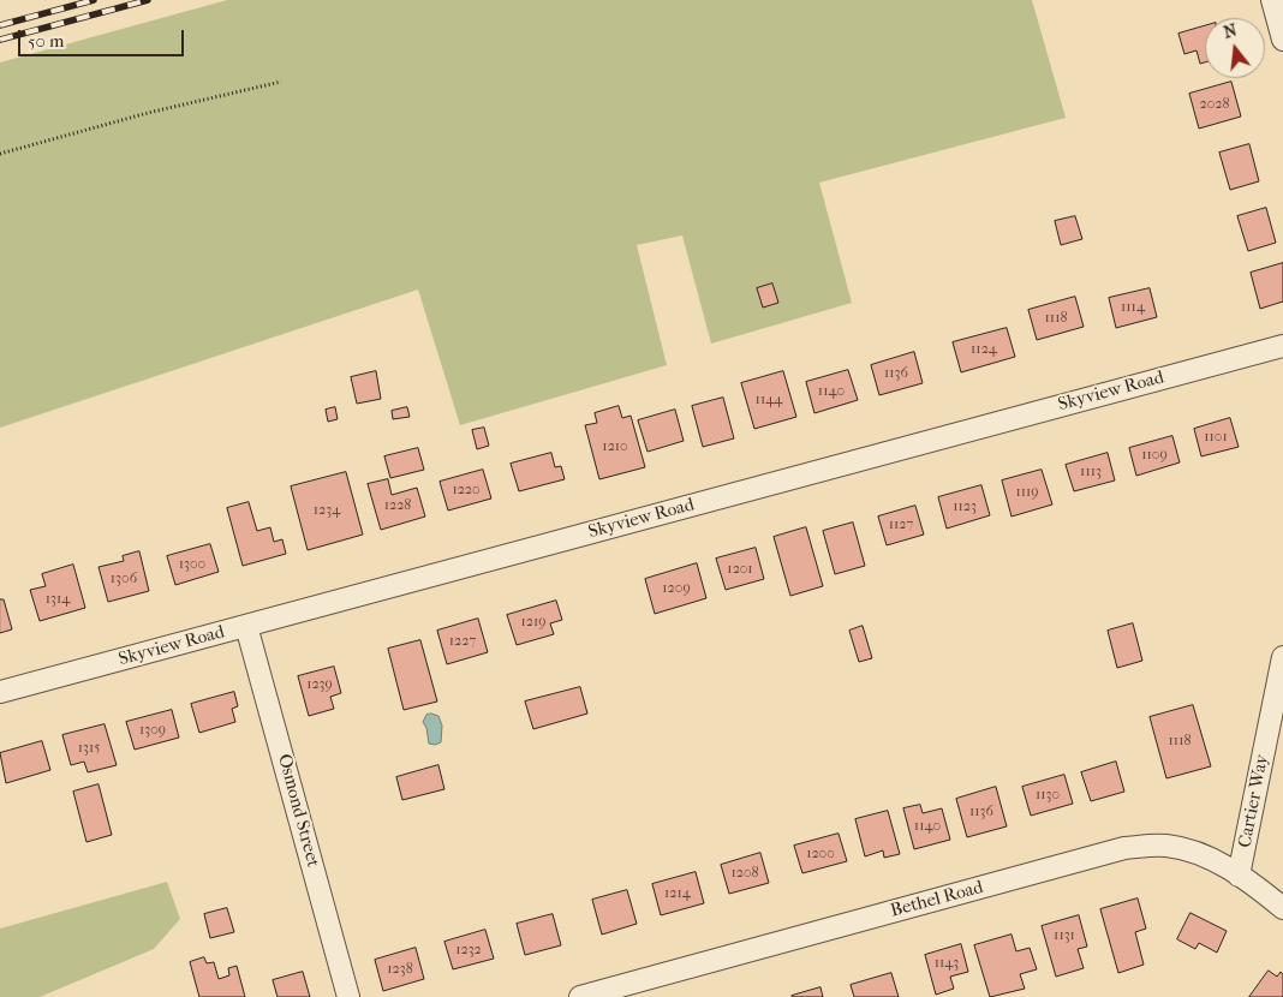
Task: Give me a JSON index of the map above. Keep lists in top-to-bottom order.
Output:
{
  "streets": {
    "street": [
      "Skyview Road",
      "Cartier Way",
      "Osmond Street",
      "Bethel Road"
    ]
  },
  "crossings": [
    ["Skyview Road", "Osmond Street"],
    ["Cartier Way", "Bethel Road"]
  ],
  "house_numbers": [
    "2028",
    "1114",
    "1118",
    "1124",
    "1136",
    "1140",
    "1144",
    "1101",
    "1210",
    "1109",
    "1113",
    "1220",
    "1119",
    "1228",
    "1123",
    "1234",
    "1127",
    "1300",
    "1201",
    "1306",
    "1209",
    "1314",
    "1219",
    "1227",
    "1239",
    "1309",
    "1118",
    "1315",
    "1130",
    "1136",
    "1140",
    "1200",
    "1208",
    "1214",
    "1131",
    "1232",
    "1143",
    "1238"
  ],
  "scale_bar": "50 m",
  "north": "top"
}
